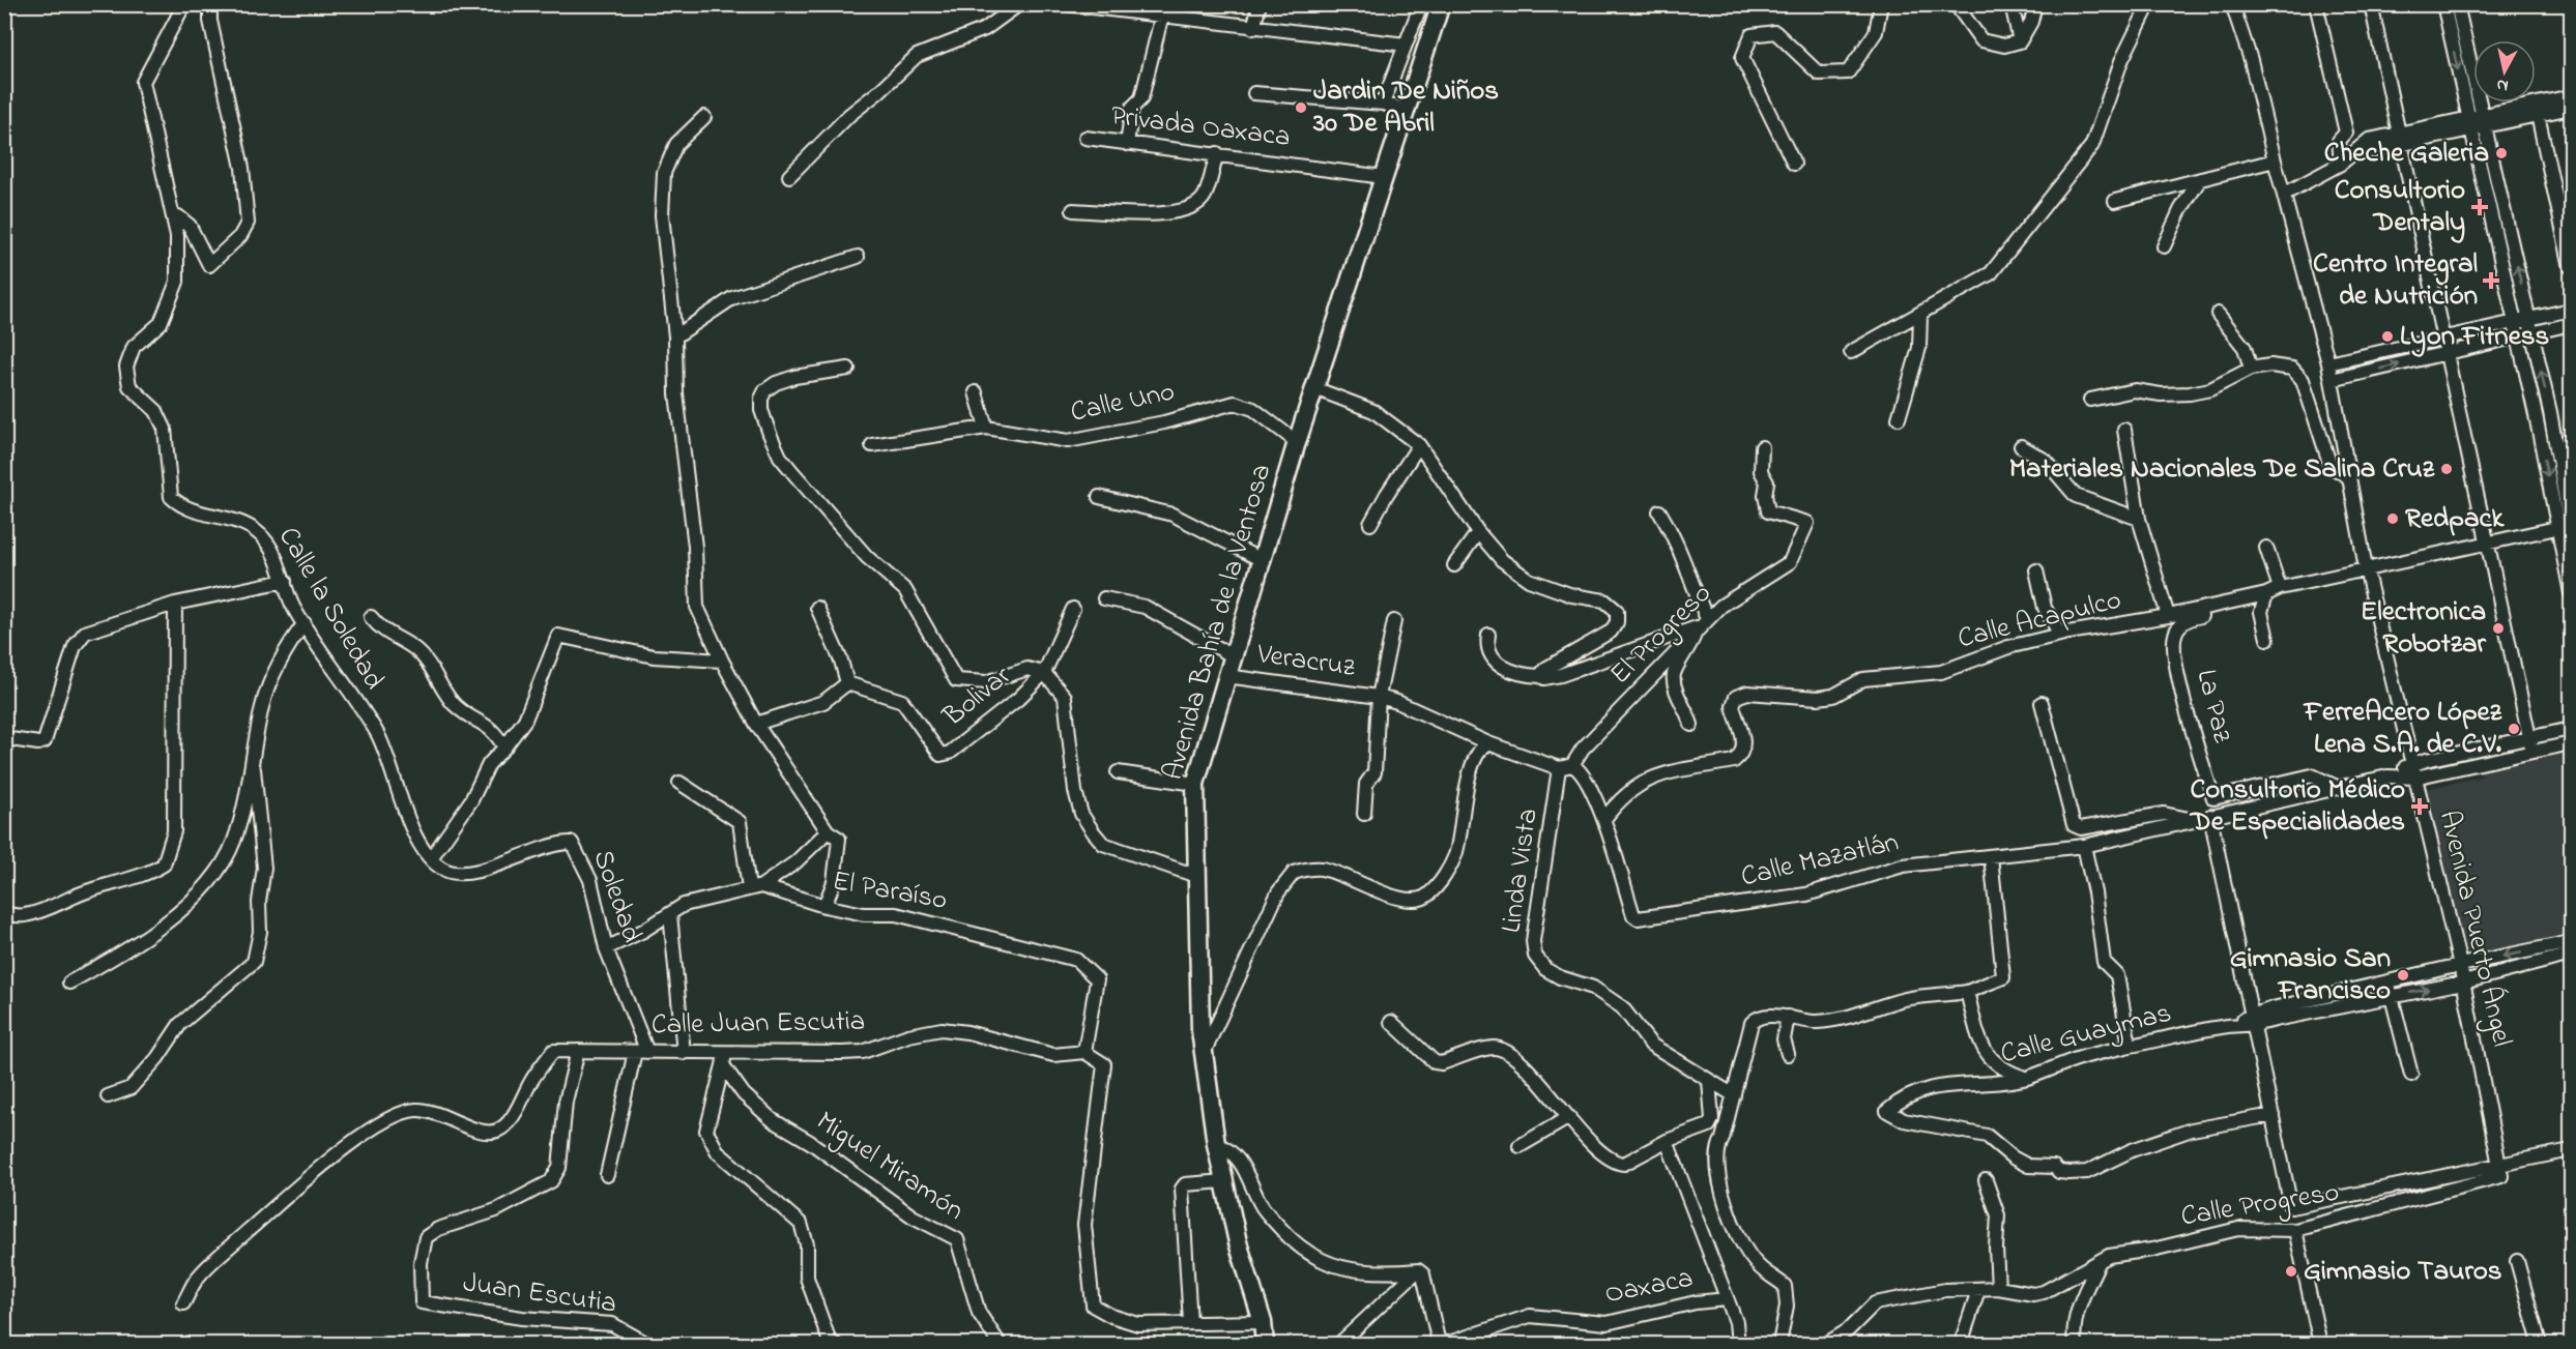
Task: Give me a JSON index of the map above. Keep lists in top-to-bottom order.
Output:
{
  "streets": {
    "main road": ["Avenida Bahía de la Ventosa"],
    "street": [
      "Privada Oaxaca",
      "Calle Uno",
      "Calle la Soledad",
      "Calle Acapulco",
      "El Progreso",
      "Veracruz",
      "Bolivar",
      "La Paz",
      "Calle Mazatlán",
      "Linda Vista",
      "El Paraíso",
      "Soledad",
      "Avenida Puerto Ángel",
      "Calle Juan Escutia",
      "Calle Guaymas",
      "Miguel Miramón",
      "Calle Progreso",
      "Oaxaca",
      "Juan Escutia"
    ]
  },
  "crossings": [
    ["Privada Oaxaca", "Avenida Bahía de la Ventosa"],
    ["Calle Uno", "Avenida Bahía de la Ventosa"],
    ["Calle la Soledad", "Soledad"],
    ["Calle Acapulco", "La Paz"],
    ["Calle Acapulco", "Calle Mazatlán"],
    ["Calle Acapulco", "Avenida Puerto Ángel"],
    ["Avenida Bahía de la Ventosa", "Veracruz"],
    ["El Progreso", "Calle Mazatlán"],
    ["La Paz", "Calle Mazatlán"],
    ["Calle Mazatlán", "Avenida Puerto Ángel"],
    ["El Paraíso", "Calle Juan Escutia"],
    ["Soledad", "Calle Juan Escutia"],
    ["Avenida Puerto Ángel", "Calle Guaymas"],
    ["Avenida Puerto Ángel", "Calle Progreso"],
    ["Calle Juan Escutia", "Miguel Miramón"],
    ["Calle Juan Escutia", "Juan Escutia"],
    ["Calle Guaymas", "Calle Progreso"]
  ],
  "places": {
    "other": [
      "Jardin De Niños 30 De Abril",
      "Cheche Galeria",
      "Lyon Fitness",
      "Materiales Nacionales De Salina Cruz",
      "Redpack",
      "Electronica Robotzar",
      "FerreAcero López Lena S.A. de C.V.",
      "Gimnasio San Francisco",
      "Gimnasio Tauros"
    ],
    "health": ["Consultorio Dentaly", "Centro Integral de Nutrición", "Consultorio Médico De Especialidades"]
  },
  "north": "bottom"
}
